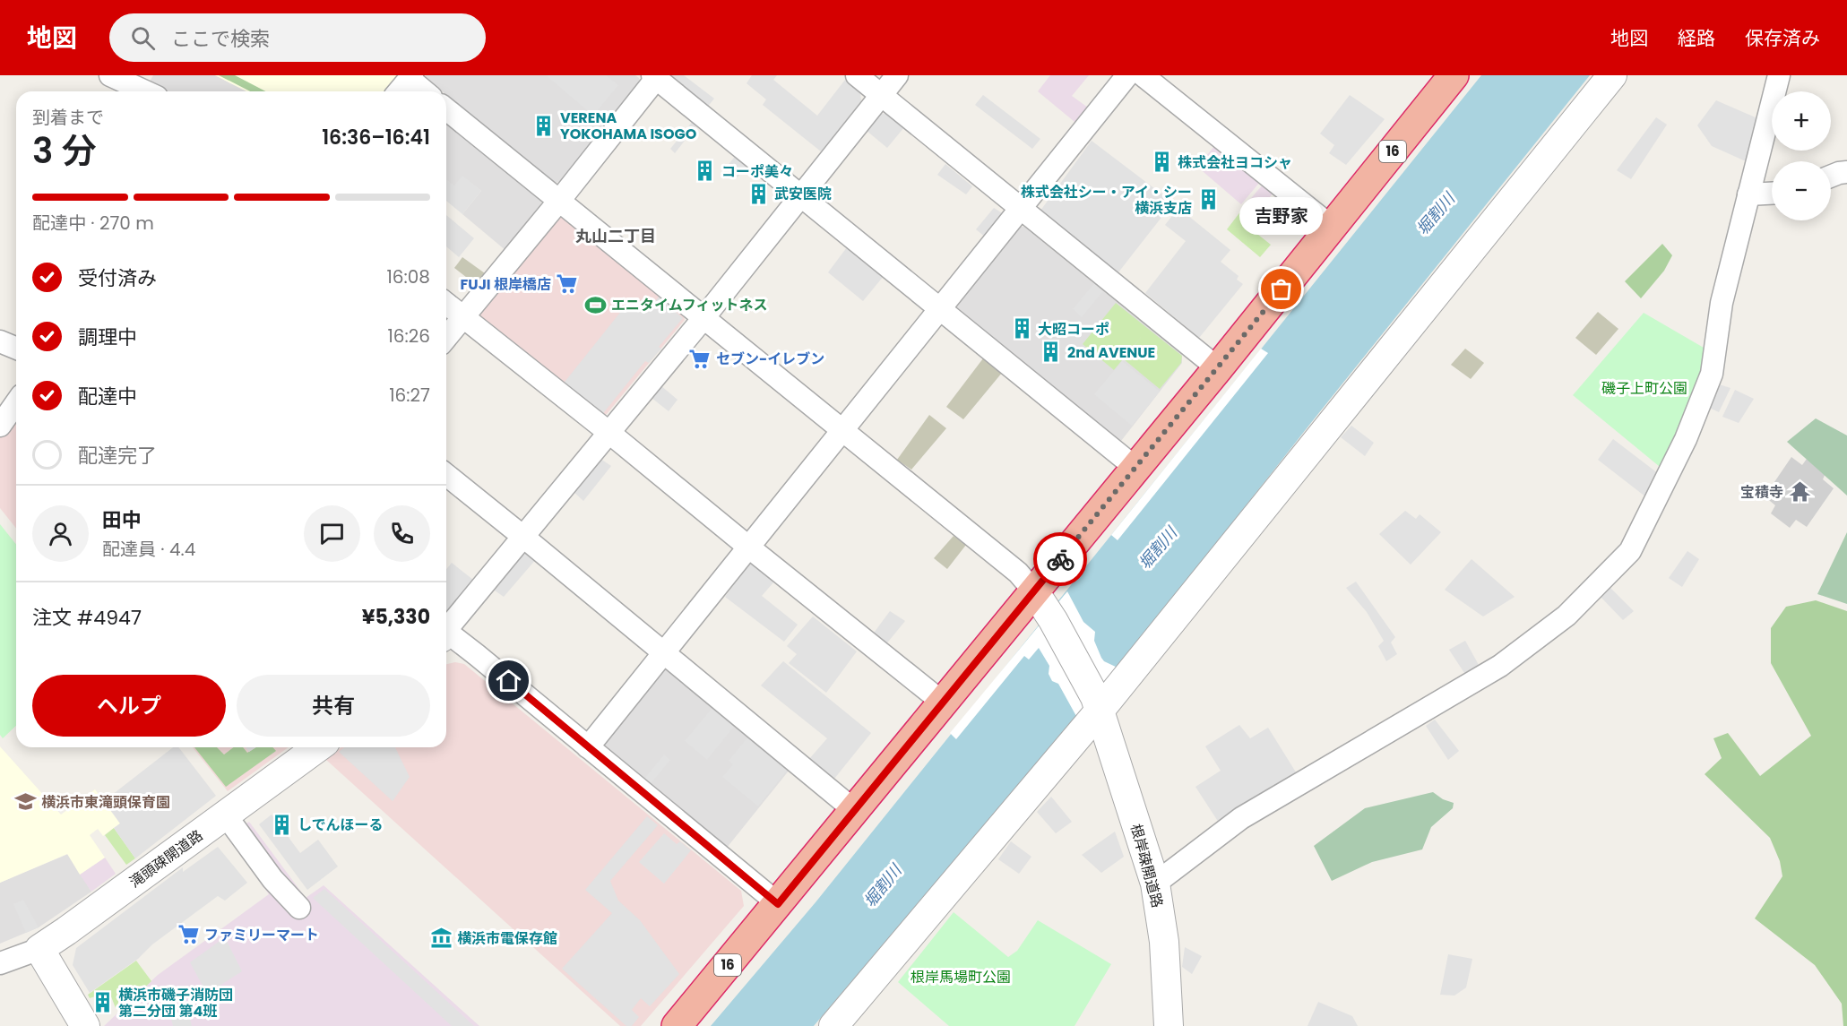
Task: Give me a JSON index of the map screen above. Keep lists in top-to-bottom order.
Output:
{
  "streets": {
    "highway": ["16"],
    "street": ["滝頭疎開道路", "根岸疎開道路"]
  },
  "crossings": [
    ["16", "根岸疎開道路"]
  ],
  "districts": ["丸山二丁目"],
  "water": ["堀割川"],
  "parks": ["磯子上町公園", "根岸馬場町公園"],
  "places": {
    "building": [
      "VERENA YOKOHAMA ISOGO",
      "株式会社ヨコシャ",
      "コーポ美々",
      "武安医院",
      "株式会社シー・アイ・シー 横浜支店",
      "大昭コーポ",
      "2nd AVENUE",
      "しでんほーる",
      "横浜市磯子消防団 第二分団 第4班"
    ],
    "supermarket": ["FUJI 根岸橋店", "セブン-イレブン", "ファミリーマート"],
    "other": ["吉野家"],
    "sports": ["エニタイムフィットネス"],
    "temple": ["宝積寺"],
    "school or university": ["横浜市東滝頭保育園"],
    "museum": ["横浜市電保存館"]
  },
  "page": {
    "header": "地図",
    "search": "ここで検索",
    "nav": ["地図", "経路", "保存済み"],
    "map_buttons": ["+", "−"],
    "heading": ["3 分", "到着まで", "16:36–16:41"],
    "panel": [
      "田中",
      "配達員 · 4.4",
      "注文 #4947",
      "¥5,330"
    ],
    "bar": "配達中 · 270 m",
    "bubble": "吉野家",
    "list": [
      ["受付済み", "16:08"],
      ["調理中", "16:26"],
      ["配達中", "16:27"],
      "配達完了"
    ],
    "buttons": ["ヘルプ", "共有"]
  }
}
